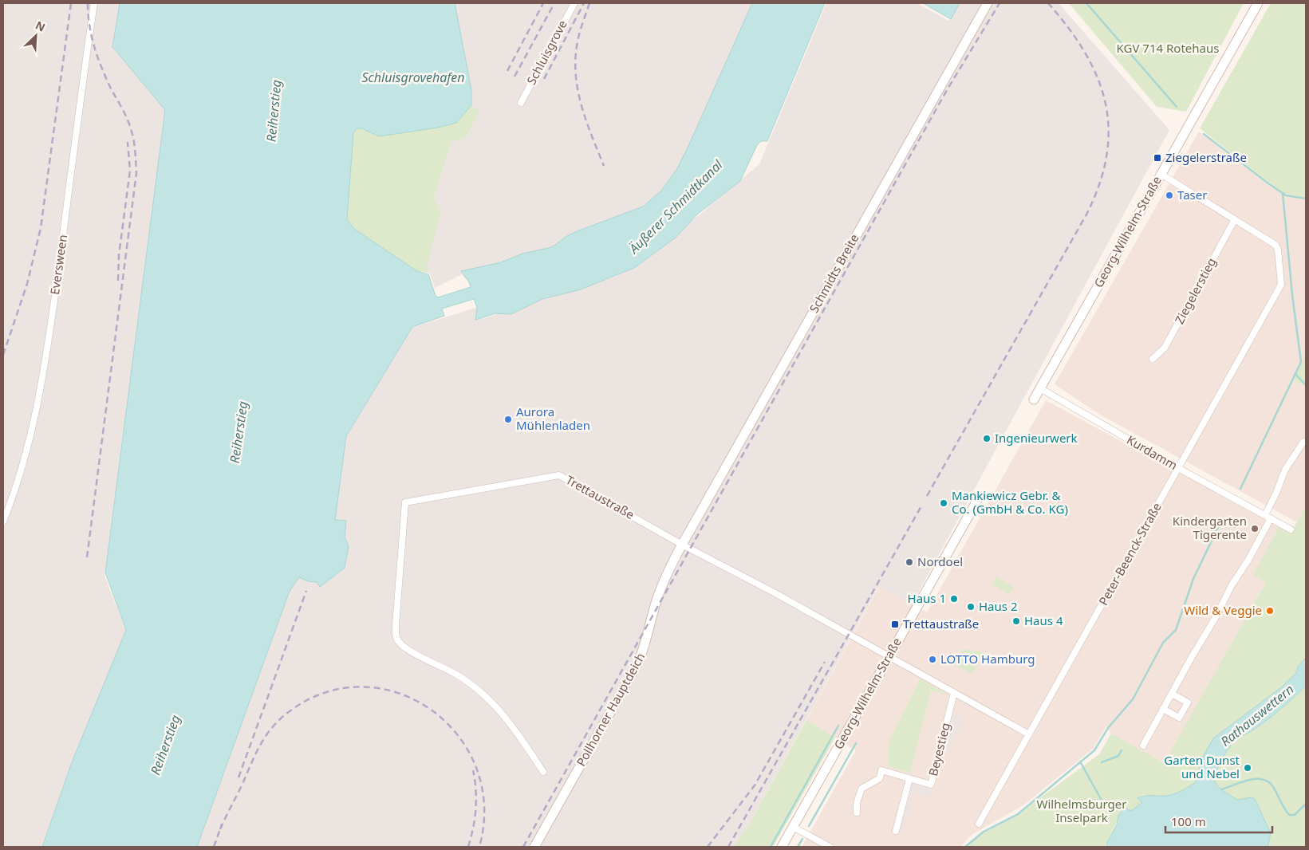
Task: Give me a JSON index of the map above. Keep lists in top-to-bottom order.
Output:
{
  "streets": {
    "main road": ["Georg-Wilhelm-Straße", "Schmidts Breite", "Pollhorner Hauptdeich"],
    "street": [
      "Schluisgrove",
      "Eversween",
      "Ziegelerstieg",
      "Kurdamm",
      "Trettaustraße",
      "Peter-Beenck-Straße",
      "Beyestieg"
    ]
  },
  "crossings": [
    ["Georg-Wilhelm-Straße", "Kurdamm"],
    ["Georg-Wilhelm-Straße", "Trettaustraße"],
    ["Schmidts Breite", "Trettaustraße"],
    ["Schmidts Breite", "Pollhorner Hauptdeich"],
    ["Ziegelerstieg", "Peter-Beenck-Straße"],
    ["Kurdamm", "Peter-Beenck-Straße"],
    ["Trettaustraße", "Peter-Beenck-Straße"],
    ["Trettaustraße", "Pollhorner Hauptdeich"],
    ["Trettaustraße", "Beyestieg"]
  ],
  "water": [
    "Schluisgrovehafen",
    "Reiherstieg",
    "Äußerer Schmidtkanal",
    "Rathauswettern"
  ],
  "parks": ["KGV 714 Rotehaus", "Wilhelmsburger Inselpark"],
  "places": {
    "transit": ["Ziegelerstraße", "Trettaustraße"],
    "other": [
      "Taser",
      "Aurora Mühlenladen",
      "Ingenieurwerk",
      "Mankiewicz Gebr. & Co. (GmbH & Co. KG)",
      "Kindergarten Tigerente",
      "Nordoel",
      "Haus 1",
      "Haus 2",
      "Wild & Veggie",
      "Haus 4",
      "LOTTO Hamburg",
      "Garten Dunst und Nebel"
    ]
  },
  "scale_bar": "100 m",
  "north": "top right"
}
